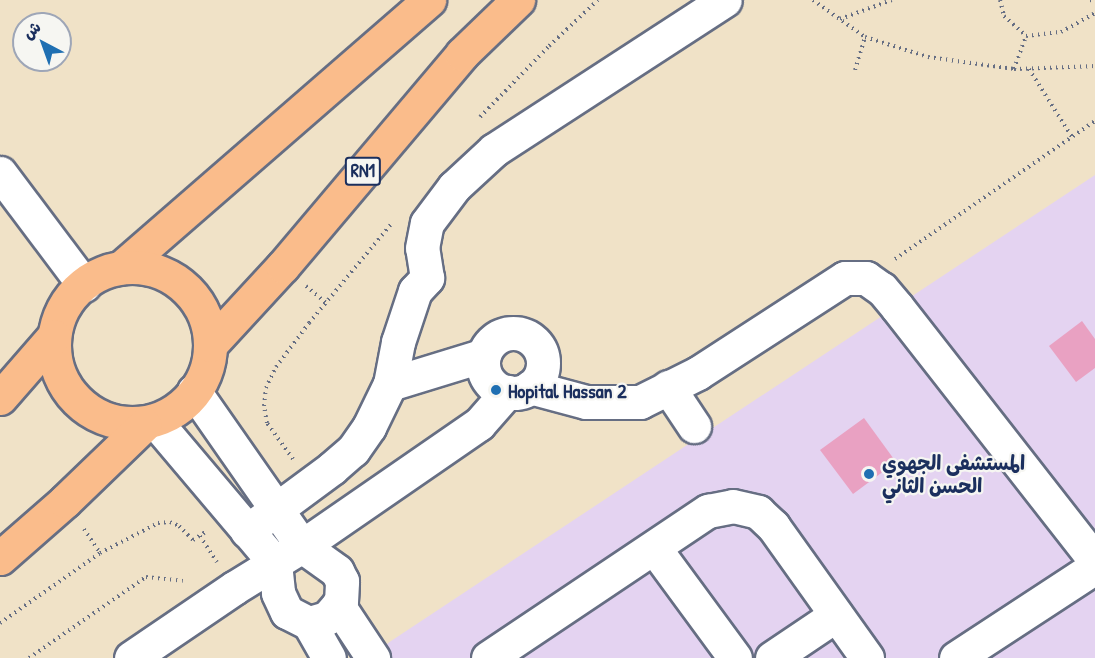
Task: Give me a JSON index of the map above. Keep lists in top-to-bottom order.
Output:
{
  "streets": {
    "highway": ["RN1"]
  },
  "places": ["Hopital Hassan 2", "المستشفى الجهوي الحسن الثاني"],
  "north": "top left"
}
